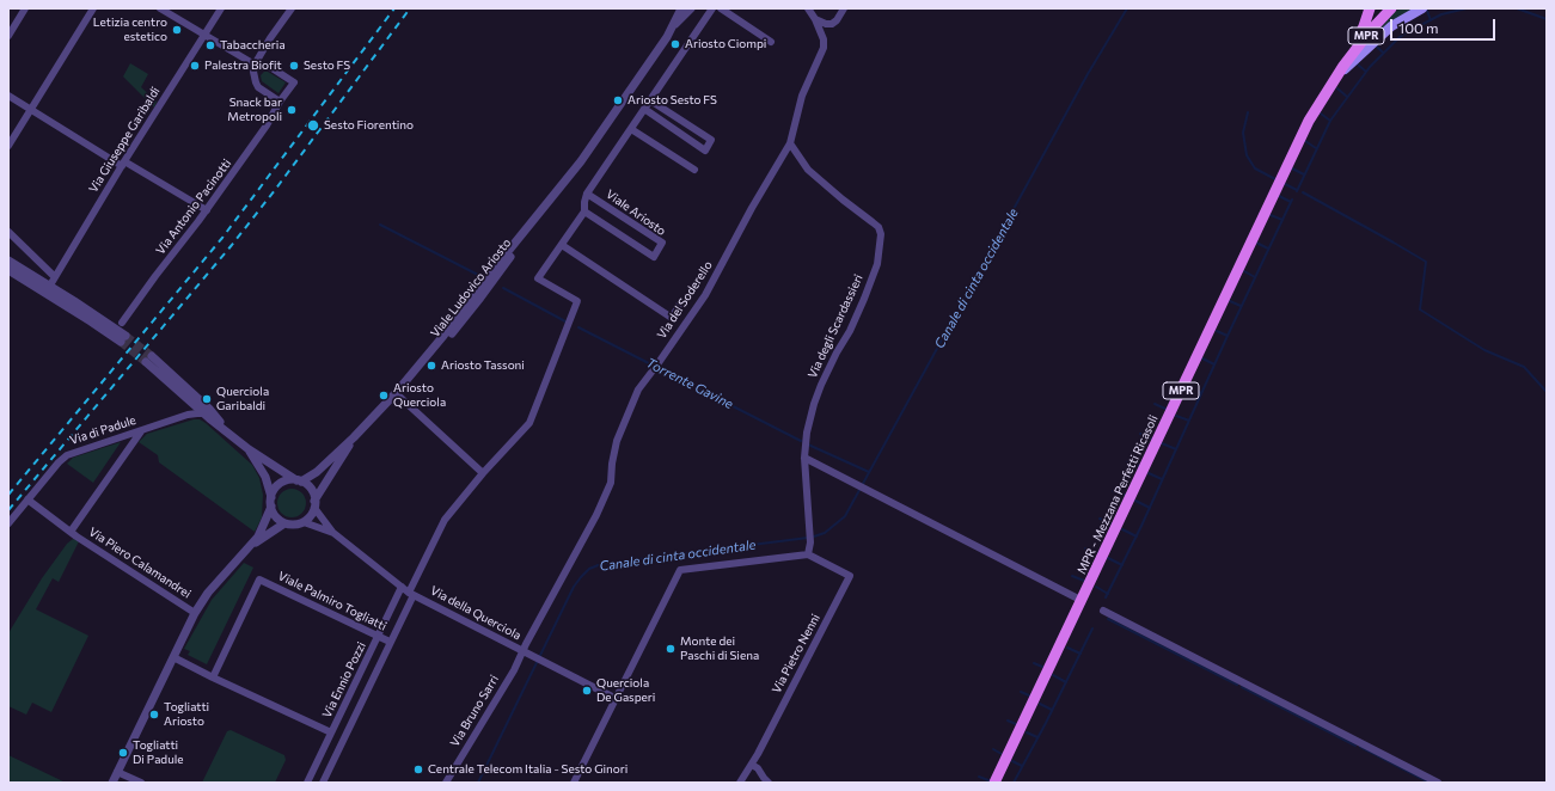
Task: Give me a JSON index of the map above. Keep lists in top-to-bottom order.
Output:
{
  "streets": {
    "main road": ["MPR", "MPR - Mezzana Perfetti Ricasoli"],
    "street": [
      "Via Giuseppe Garibaldi",
      "Via Antonio Pacinotti",
      "Viale Ariosto",
      "Viale Ludovico Ariosto",
      "Via del Soderello",
      "Via degli Scardassieri",
      "Via di Padule",
      "Via Piero Calamandrei",
      "Viale Palmiro Togliatti",
      "Via della Querciola",
      "Via Pietro Nenni",
      "Via Ennio Pozzi",
      "Via Bruno Sarri"
    ]
  },
  "crossings": [
    ["MPR", "MPR - Mezzana Perfetti Ricasoli"],
    ["Viale Ludovico Ariosto", "Via della Querciola"],
    ["Via del Soderello", "Via degli Scardassieri"],
    ["Via del Soderello", "Via della Querciola"],
    ["Via del Soderello", "Via Bruno Sarri"],
    ["Via degli Scardassieri", "Via Pietro Nenni"],
    ["Via di Padule", "Via Piero Calamandrei"],
    ["Via di Padule", "Via della Querciola"],
    ["Viale Palmiro Togliatti", "Via Ennio Pozzi"],
    ["Via della Querciola", "Via Ennio Pozzi"],
    ["Via della Querciola", "Via Bruno Sarri"]
  ],
  "water": ["Canale di cinta occidentale", "Torrente Gavine"],
  "places": [
    "Letizia centro estetico",
    "Ariosto Ciompi",
    "Tabaccheria",
    "Palestra Biofit",
    "Sesto FS",
    "Ariosto Sesto FS",
    "Snack bar Metropoli",
    "Sesto Fiorentino",
    "Ariosto Tassoni",
    "Ariosto Querciola",
    "Querciola Garibaldi",
    "Monte dei Paschi di Siena",
    "Querciola De Gasperi",
    "Togliatti Ariosto",
    "Togliatti Di Padule",
    "Centrale Telecom Italia - Sesto Ginori"
  ],
  "scale_bar": "100 m"
}
